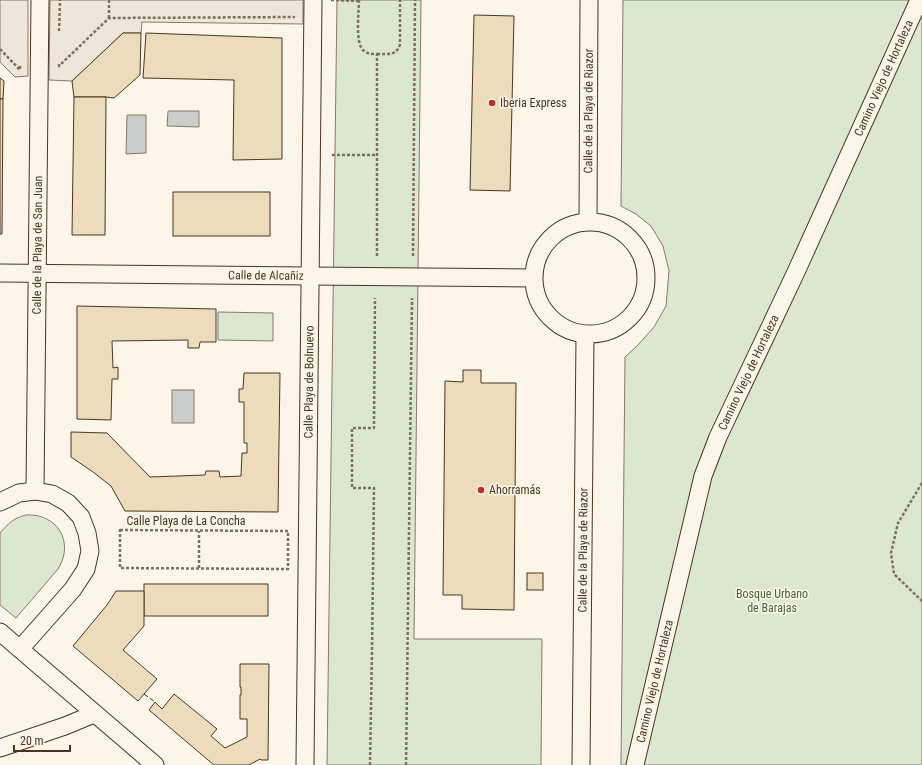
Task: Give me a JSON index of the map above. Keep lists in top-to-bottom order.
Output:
{
  "streets": {
    "street": [
      "Camino Viejo de Hortaleza",
      "Calle de la Playa de Riazor",
      "Calle de la Playa de San Juan",
      "Calle de Alcañiz",
      "Calle Playa de Bolnuevo"
    ],
    "path": ["Calle Playa de La Concha"]
  },
  "crossings": [
    ["Calle de la Playa de Riazor", "Calle de Alcañiz"],
    ["Calle de la Playa de San Juan", "Calle de Alcañiz"],
    ["Calle de Alcañiz", "Calle Playa de Bolnuevo"]
  ],
  "parks": ["Bosque Urbano de Barajas"],
  "places": ["Iberia Express", "Ahorramás"],
  "scale_bar": "20 m"
}
